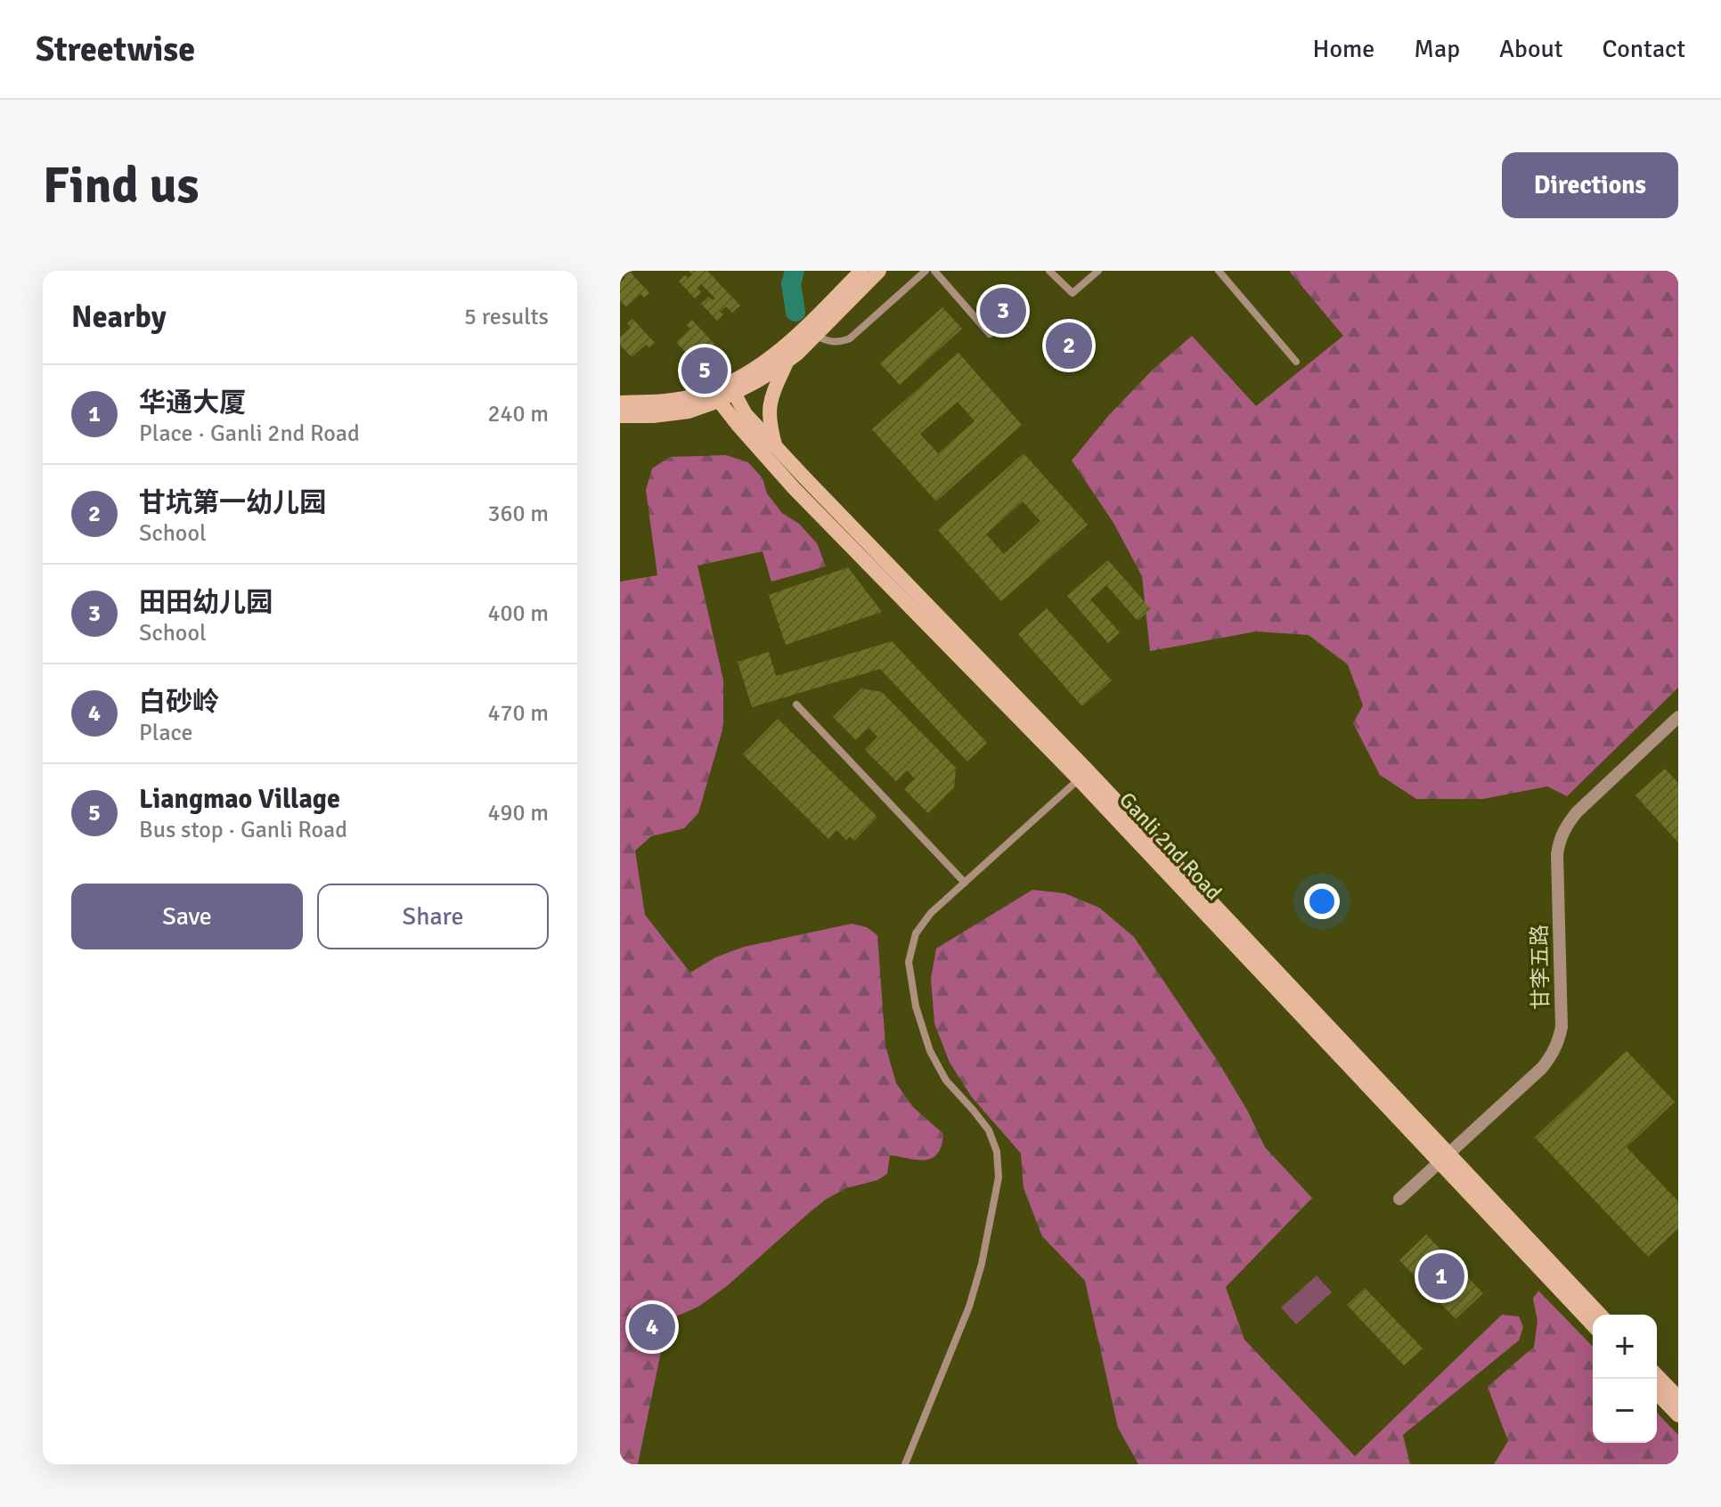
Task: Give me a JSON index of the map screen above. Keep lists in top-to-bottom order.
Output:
{
  "streets": {
    "main road": ["Ganli 2nd Road"],
    "street": ["甘李五路"]
  },
  "crossings": [
    ["Ganli 2nd Road", "甘李五路"]
  ],
  "page": {
    "header": "Streetwise",
    "nav": [
      "Home",
      "Map",
      "About",
      "Contact"
    ],
    "buttons": [
      "Directions",
      ["Save", "Share"]
    ],
    "title": "Find us",
    "heading": ["Nearby", "5 results"],
    "pins": [
      "3",
      "2",
      "5",
      "1",
      "4"
    ],
    "list": [
      {
        "mark": "1",
        "name": "华通大厦",
        "note": "Place · Ganli 2nd Road",
        "value": "240 m"
      },
      {
        "mark": "2",
        "name": "甘坑第一幼儿园",
        "note": "School",
        "value": "360 m"
      },
      {
        "mark": "3",
        "name": "田田幼儿园",
        "note": "School",
        "value": "400 m"
      },
      {
        "mark": "4",
        "name": "白砂岭",
        "note": "Place",
        "value": "470 m"
      },
      {
        "mark": "5",
        "name": "Liangmao Village",
        "note": "Bus stop · Ganli Road",
        "value": "490 m"
      }
    ],
    "map_buttons": ["+", "−"]
  }
}
